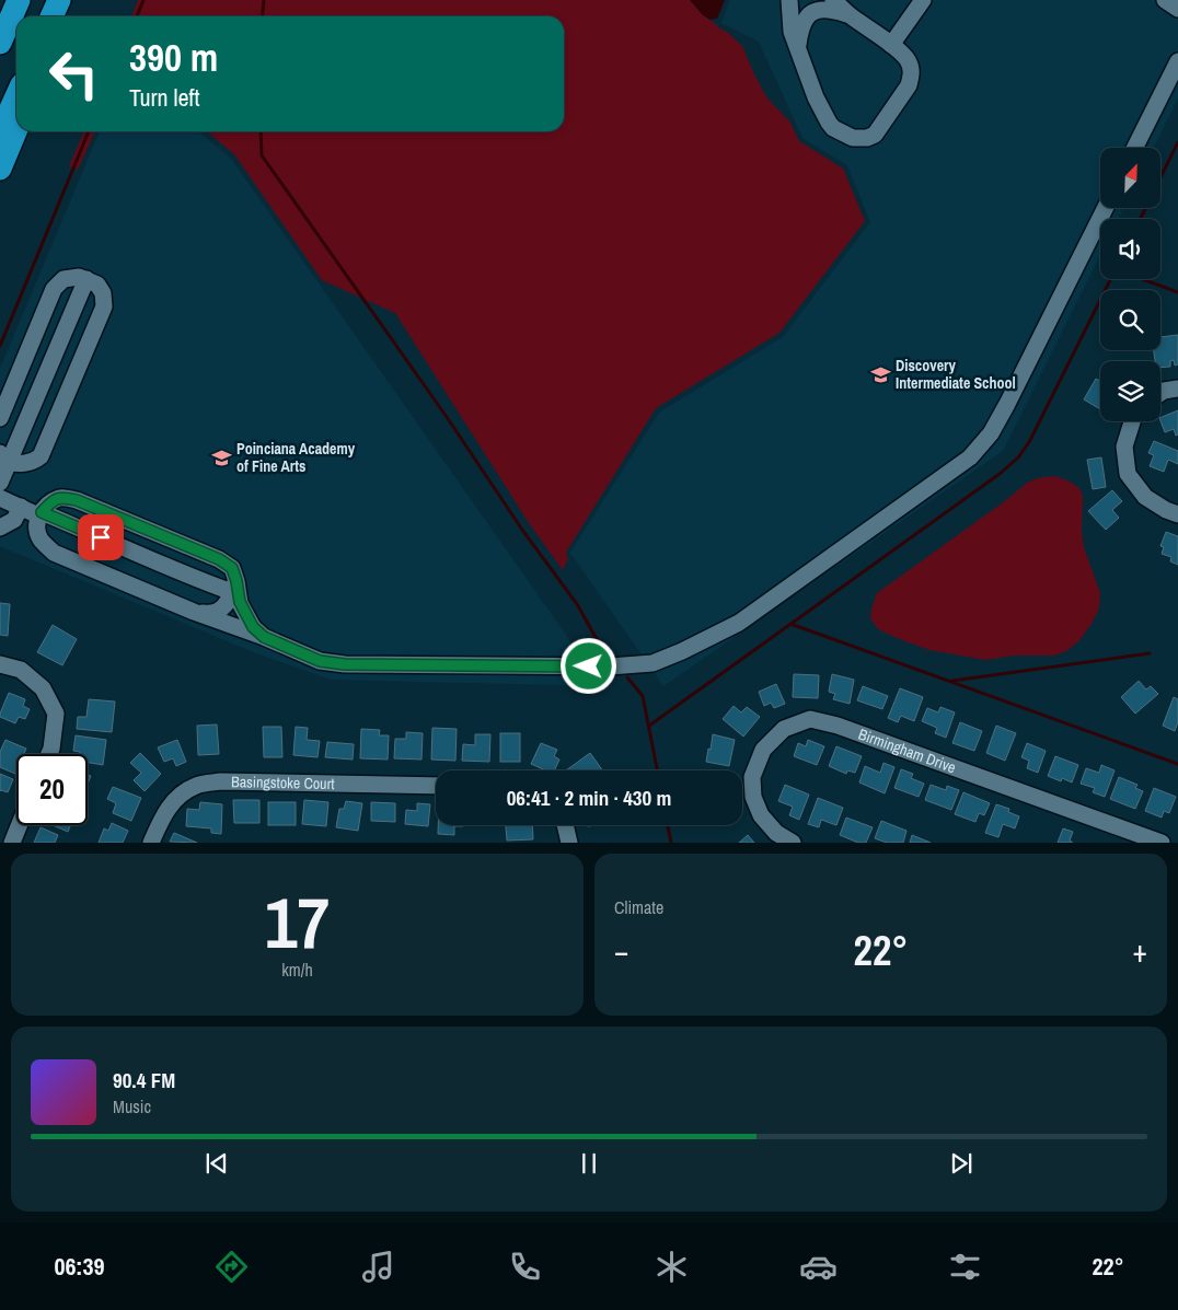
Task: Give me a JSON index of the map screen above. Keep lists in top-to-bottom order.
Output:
{
  "streets": {
    "street": ["Birmingham Drive", "Basingstoke Court"]
  },
  "places": {
    "school or university": ["Discovery Intermediate School", "Poinciana Academy of Fine Arts"]
  },
  "north": "top right",
  "page": {
    "turn": ["390 m", "Turn left"],
    "limit": "20",
    "trip": "06:41 · 2 min · 430 m",
    "tile": [
      ["17", "km/h"],
      "Climate"
    ],
    "heat": ["−", "22°", "+"],
    "song": ["90.4 FM", "Music"],
    "tabs": ["06:39", "22°"]
  }
}
